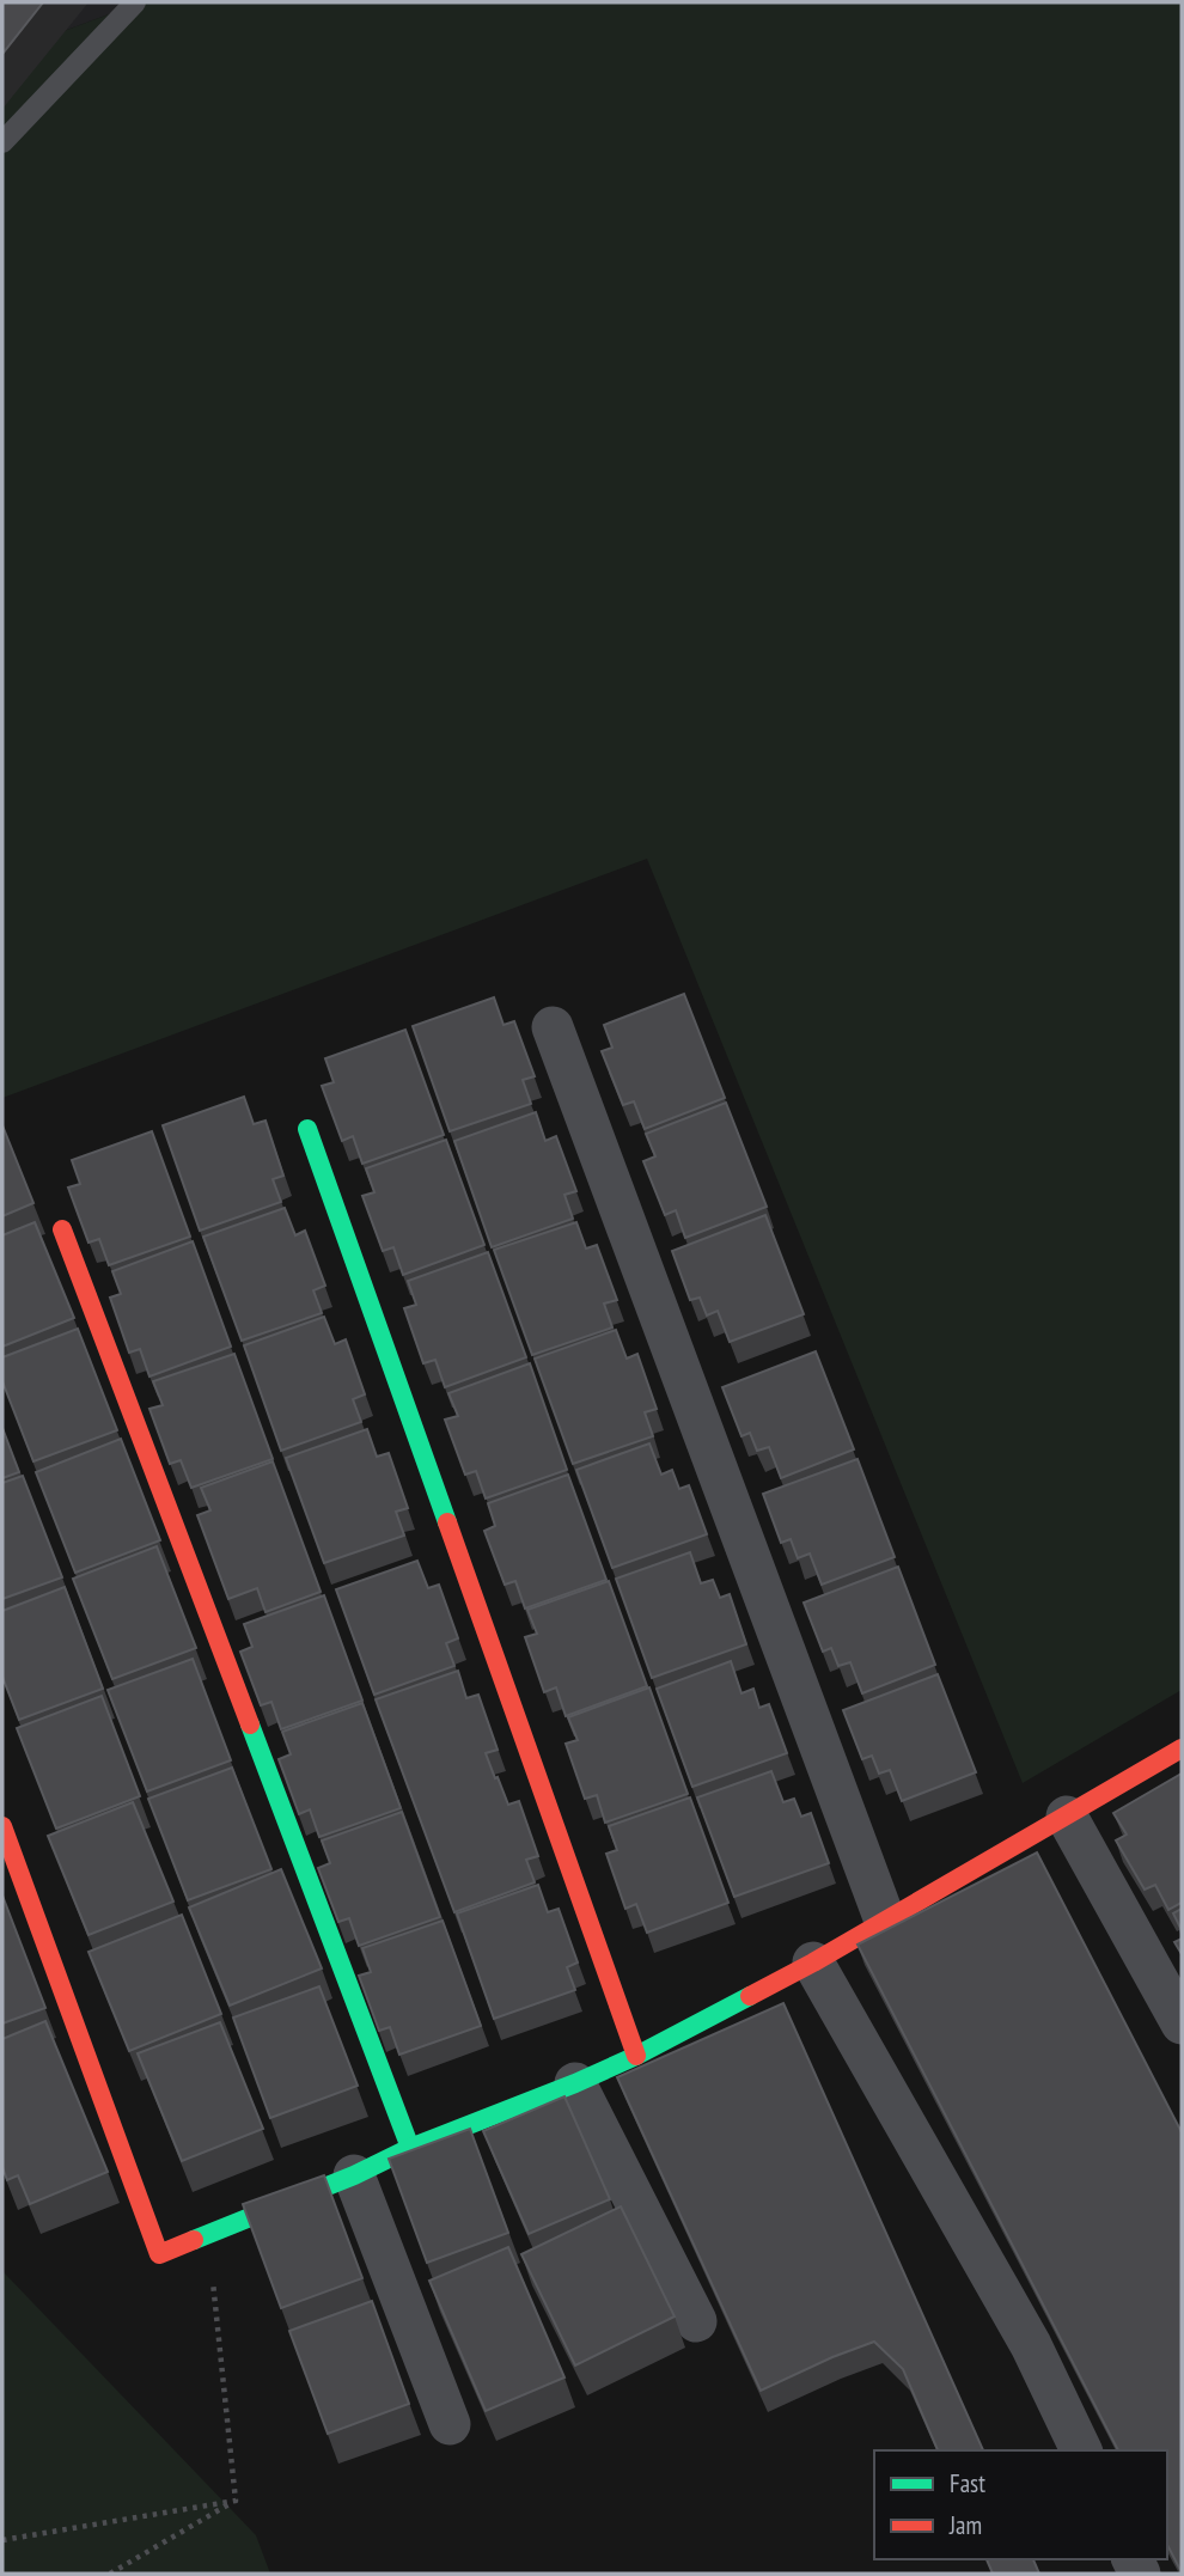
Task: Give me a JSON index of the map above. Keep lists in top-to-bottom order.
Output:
{
  "legend": ["Fast", "Jam"]
}
